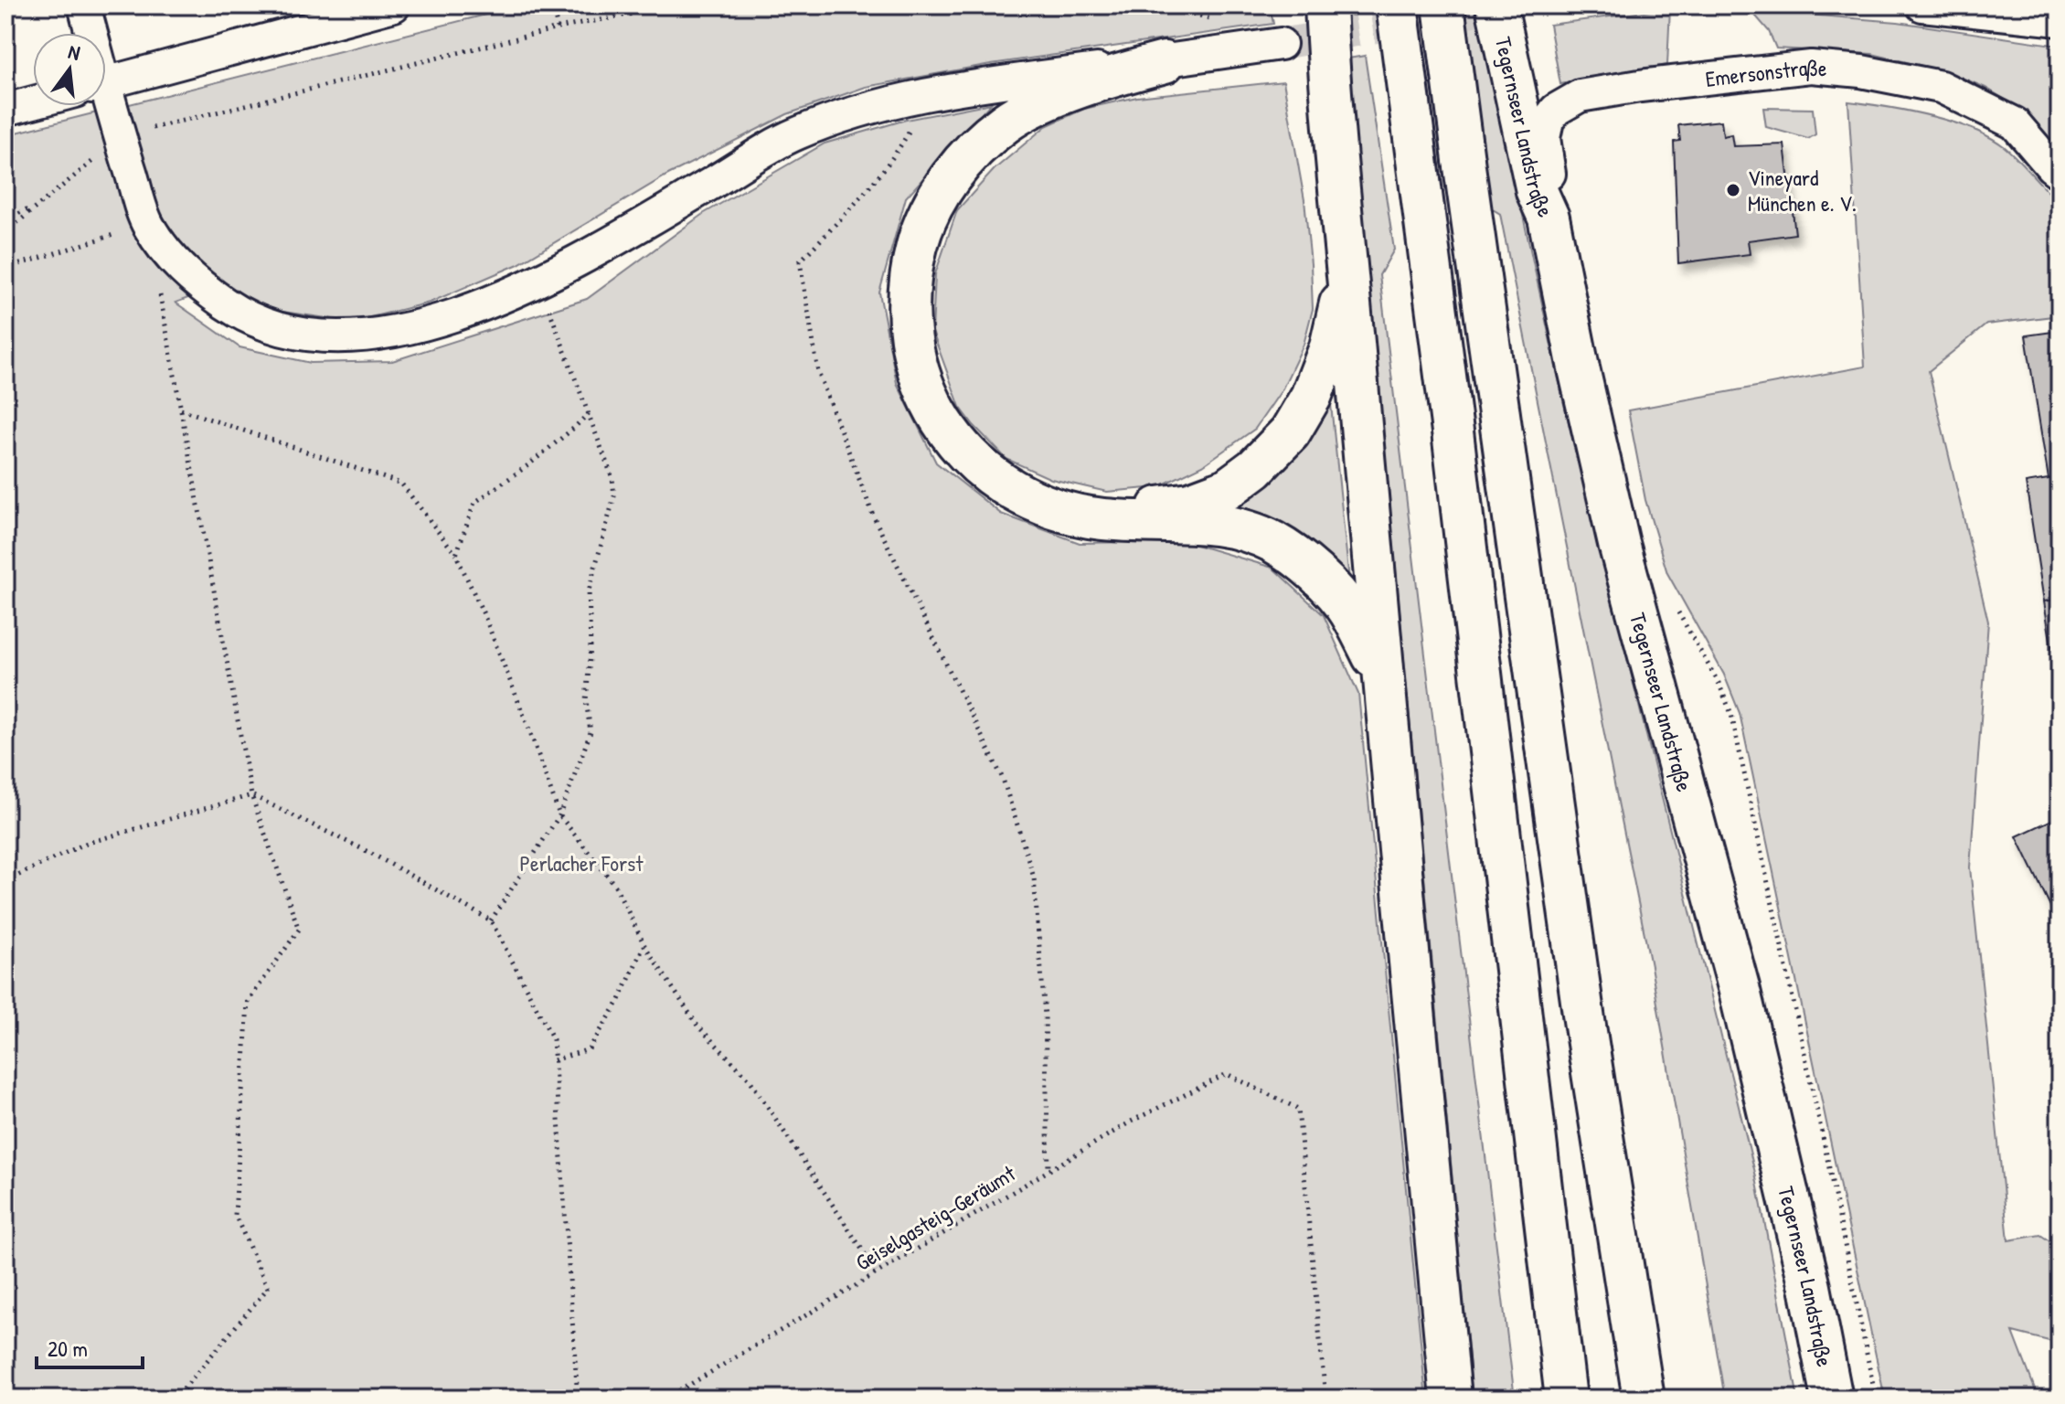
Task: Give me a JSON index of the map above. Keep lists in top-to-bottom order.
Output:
{
  "streets": {
    "main road": ["Tegernseer Landstraße"],
    "street": ["Emersonstraße"],
    "path": ["Geiselgasteig-Geräumt"]
  },
  "crossings": [
    ["Emersonstraße", "Tegernseer Landstraße"]
  ],
  "parks": ["Perlacher Forst"],
  "places": ["Vineyard München e. V."],
  "scale_bar": "20 m",
  "north": "top"
}
